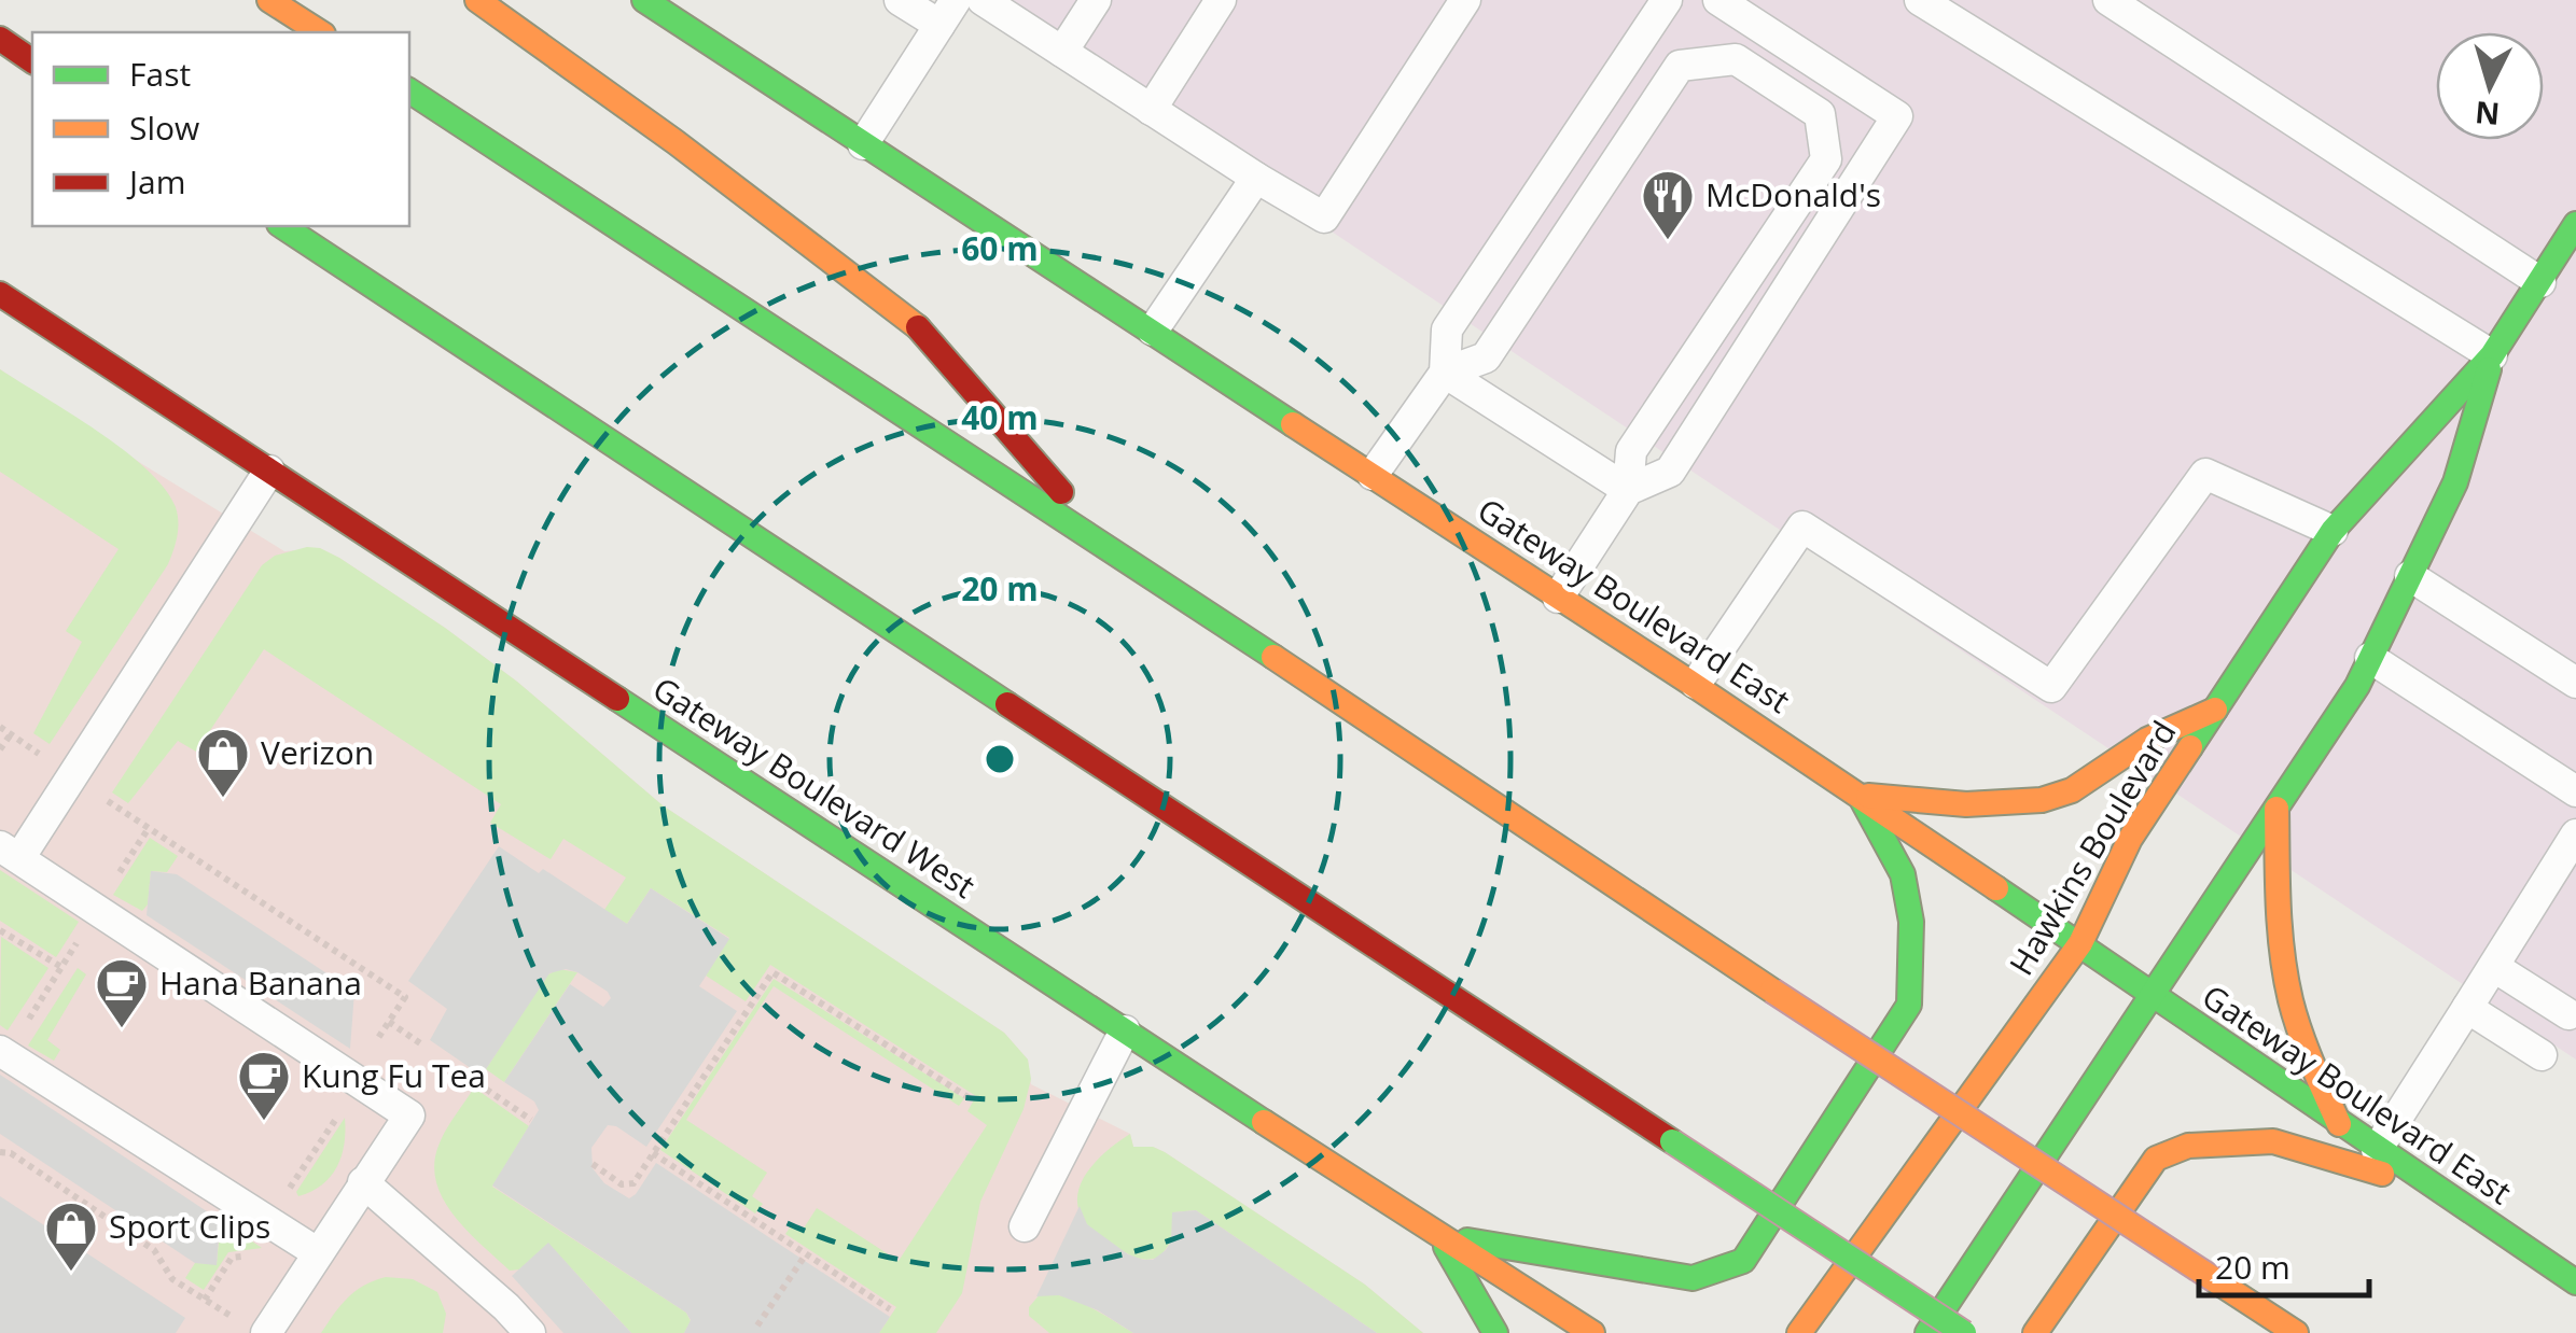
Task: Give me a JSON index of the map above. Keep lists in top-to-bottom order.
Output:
{
  "streets": {
    "main road": ["Gateway Boulevard East", "Gateway Boulevard West", "Hawkins Boulevard"]
  },
  "crossings": [
    ["Gateway Boulevard East", "Hawkins Boulevard"]
  ],
  "places": {
    "restaurant": ["McDonald's"],
    "shop": ["Verizon", "Sport Clips"],
    "cafe": ["Hana Banana", "Kung Fu Tea"]
  },
  "legend": ["Fast", "Slow", "Jam"],
  "scale_bar": "20 m",
  "north": "bottom",
  "rings": ["60 m", "40 m", "20 m"]
}
